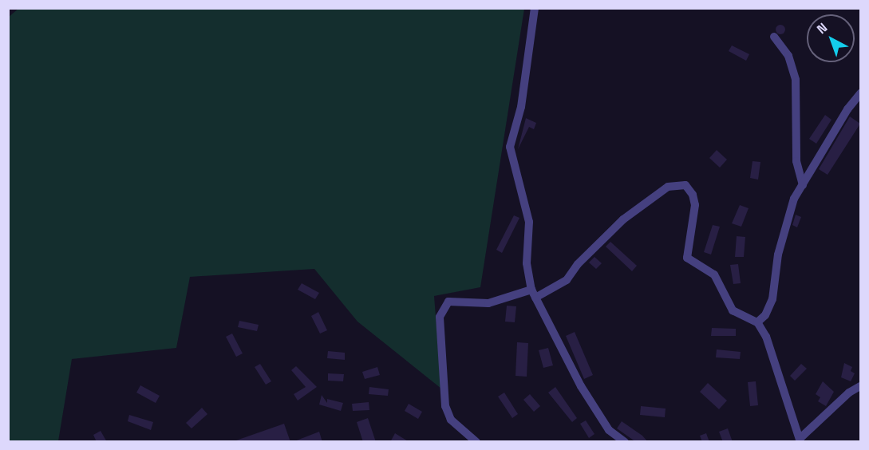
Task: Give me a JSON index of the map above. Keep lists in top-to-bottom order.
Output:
{
  "north": "top left"
}
